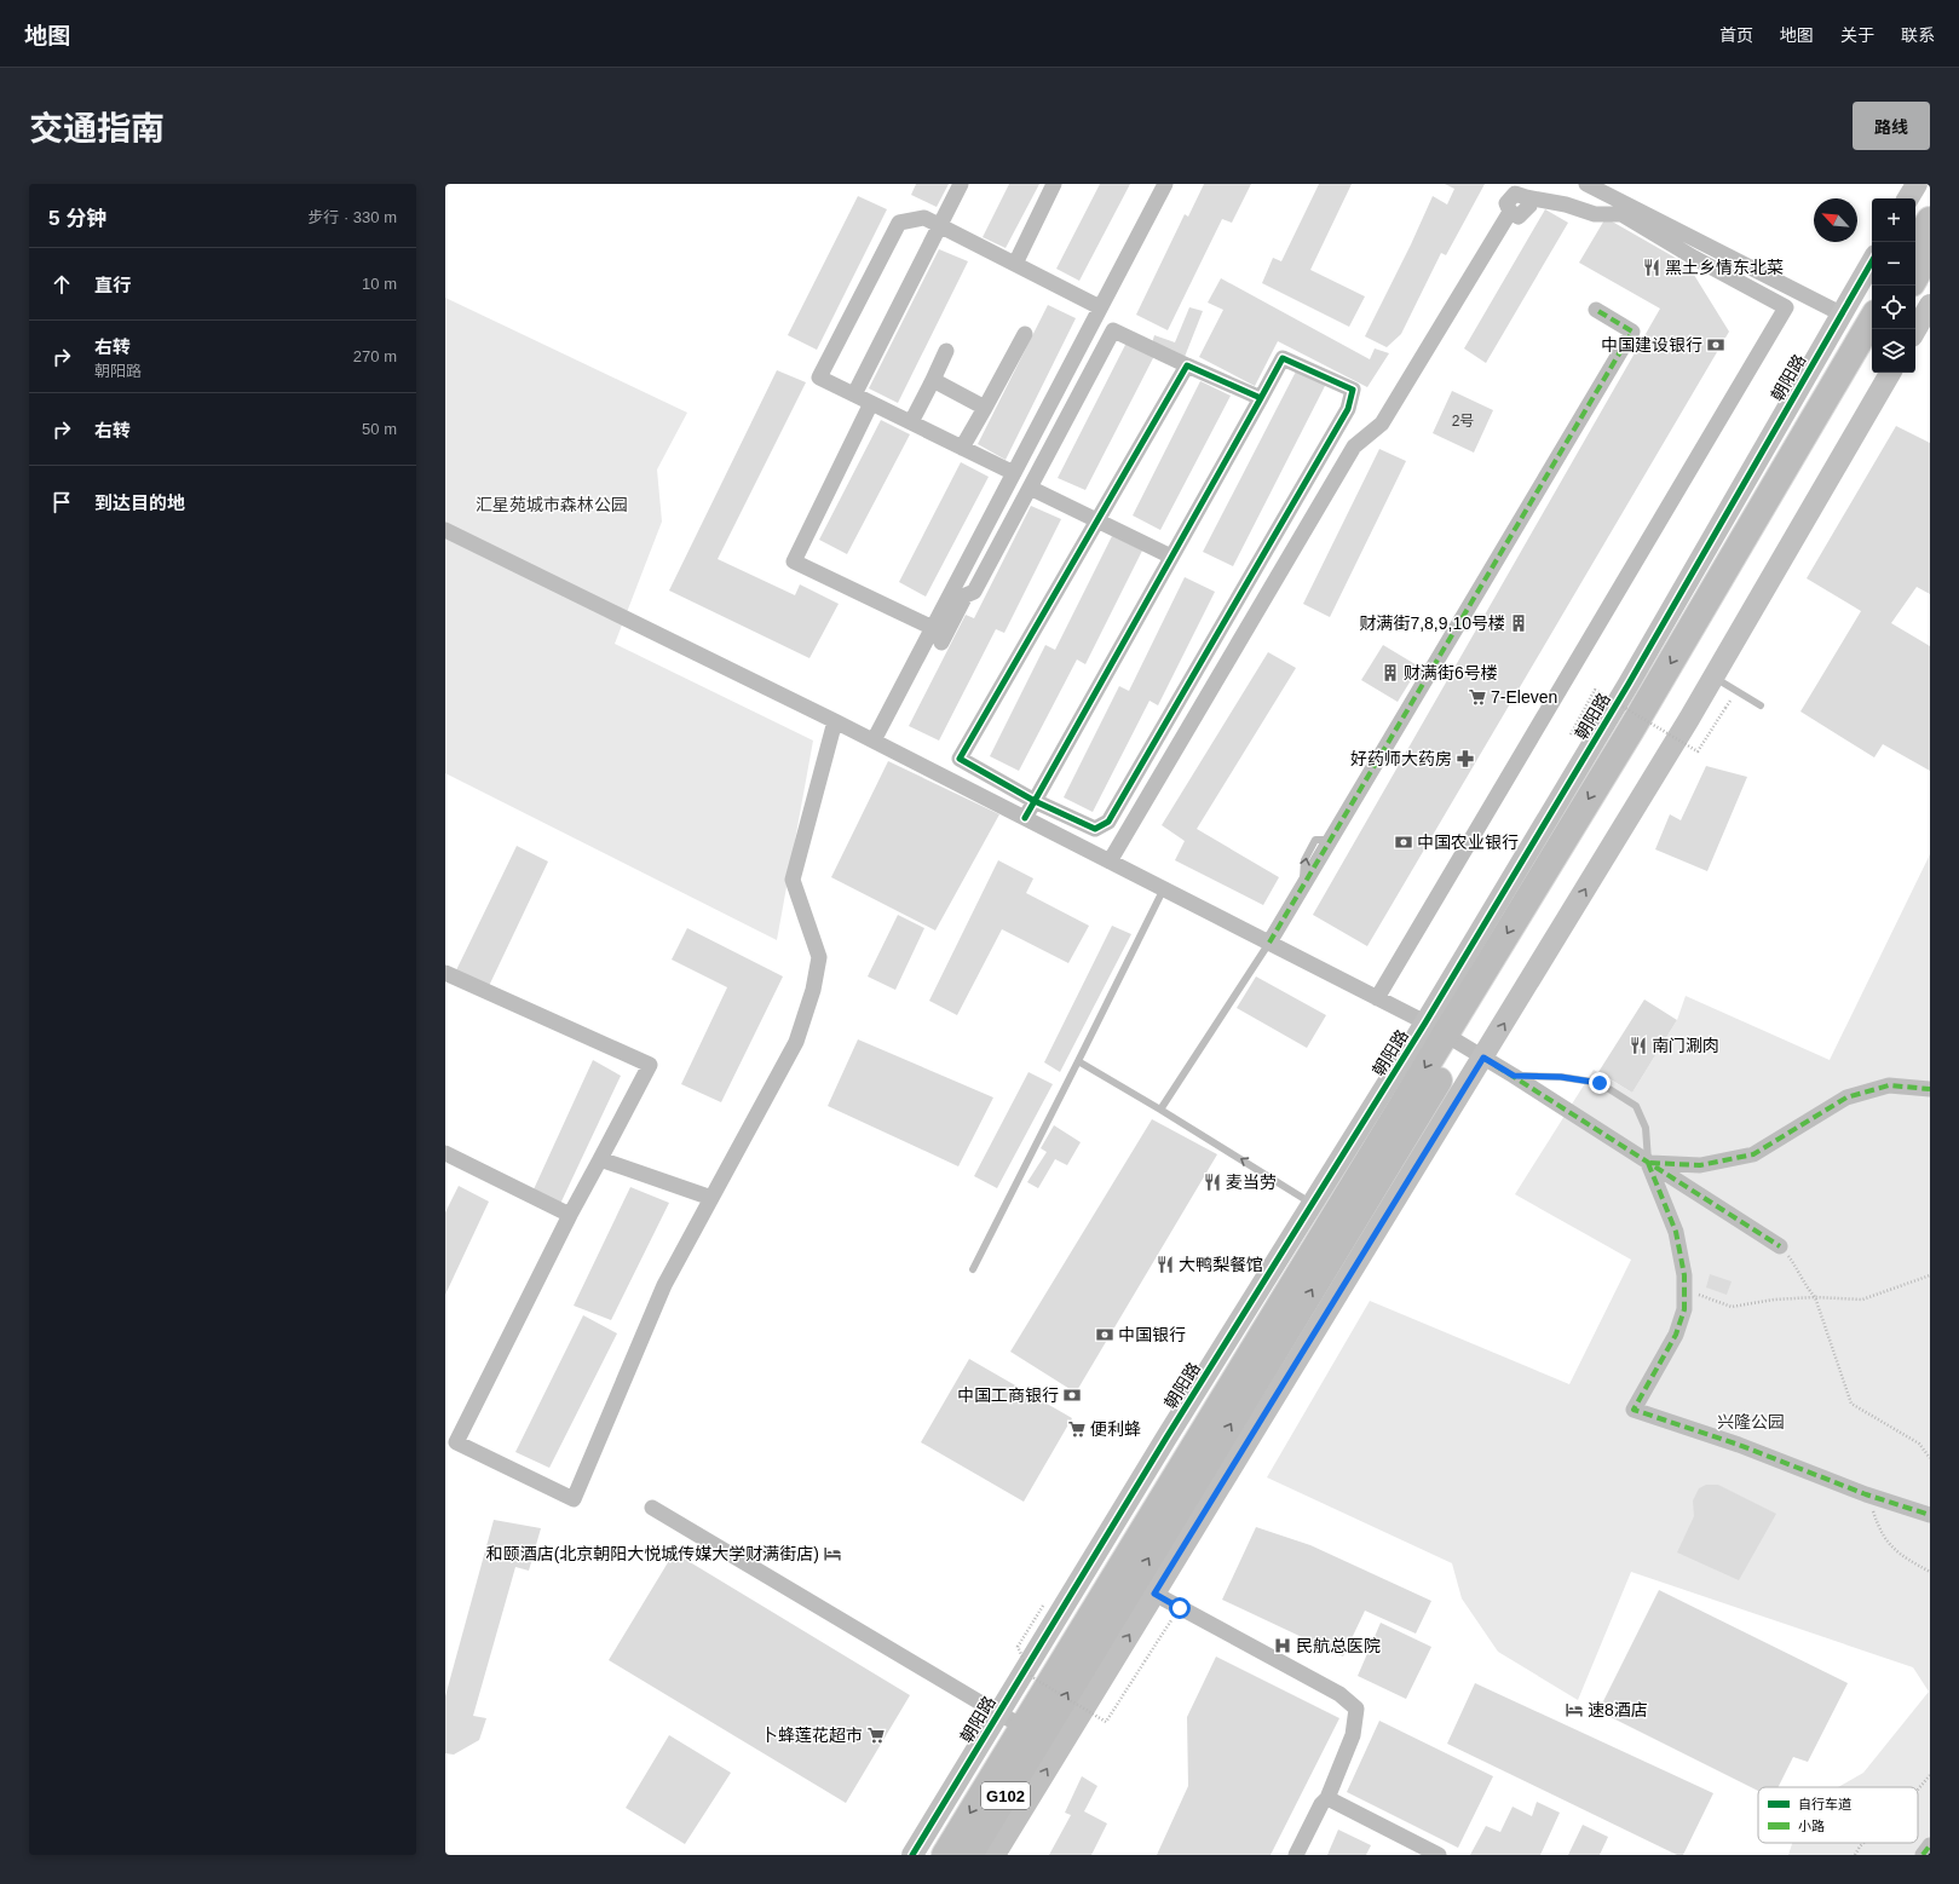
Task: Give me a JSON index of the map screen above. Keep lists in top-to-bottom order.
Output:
{
  "streets": {
    "highway": ["朝阳路", "G102"]
  },
  "parks": ["汇星苑城市森林公园", "兴隆公园"],
  "places": {
    "restaurant": [
      "黑土乡情东北菜",
      "南门涮肉",
      "麦当劳",
      "大鸭梨餐馆"
    ],
    "bank": [
      "中国建设银行",
      "中国农业银行",
      "中国银行",
      "中国工商银行"
    ],
    "building": ["财满街7,8,9,10号楼", "财满街6号楼"],
    "supermarket": ["7-Eleven", "便利蜂", "卜蜂莲花超市"],
    "pharmacy": ["好药师大药房"],
    "hotel": ["和颐酒店(北京朝阳大悦城传媒大学财满街店)", "速8酒店"],
    "hospital": ["民航总医院"]
  },
  "house_numbers": ["2号"],
  "legend": ["自行车道", "小路"],
  "north": "top left",
  "page": {
    "header": "地图",
    "nav": [
      "首页",
      "地图",
      "关于",
      "联系"
    ],
    "title": "交通指南",
    "buttons": "路线",
    "heading": ["5 分钟", "步行 · 330 m"],
    "map_buttons": ["+", "−"],
    "list": [
      ["直行", "10 m"],
      ["右转", "朝阳路", "270 m"],
      ["右转", "50 m"],
      "到达目的地"
    ]
  }
}
